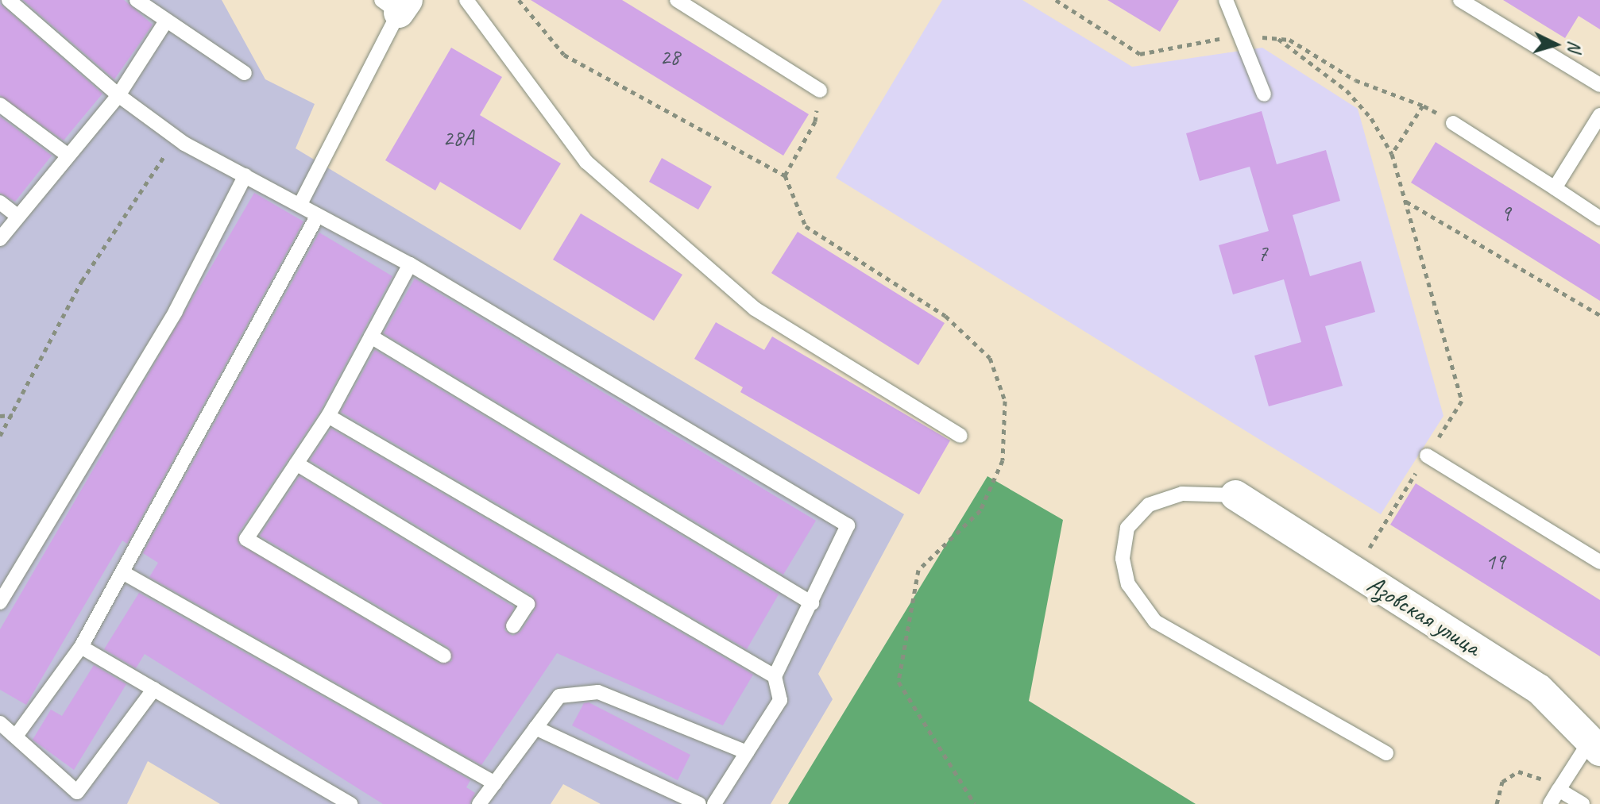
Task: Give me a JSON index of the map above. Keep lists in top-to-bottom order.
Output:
{
  "streets": {
    "street": ["Азовская улица"]
  },
  "house_numbers": [
    "28",
    "28А",
    "9",
    "7",
    "19"
  ],
  "north": "right"
}
